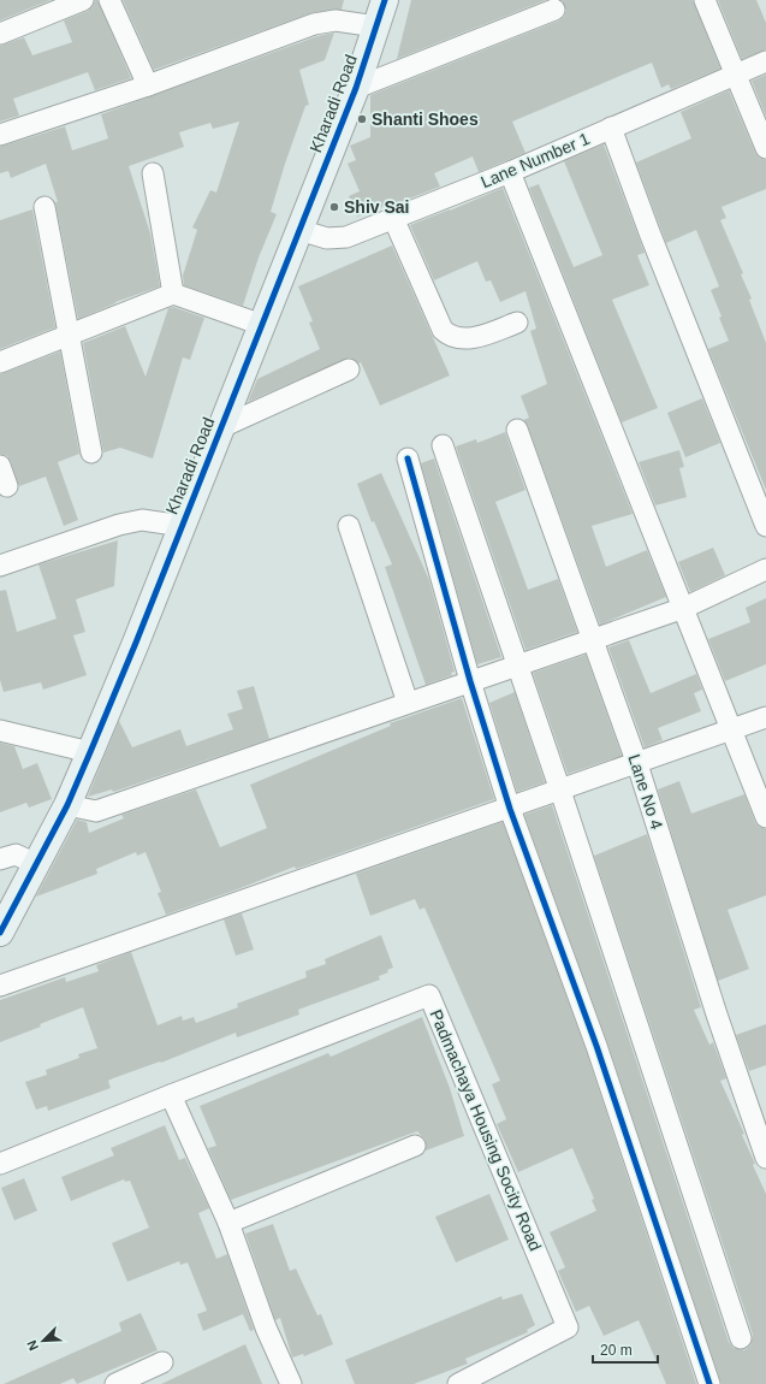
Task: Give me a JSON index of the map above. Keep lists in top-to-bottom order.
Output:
{
  "streets": {
    "street": [
      "Kharadi Road",
      "Lane Number 1",
      "Lane No 4",
      "Padmachaya Housing Socity Road"
    ]
  },
  "crossings": [
    ["Kharadi Road", "Lane Number 1"]
  ],
  "places": ["Shanti Shoes", "Shiv Sai"],
  "scale_bar": "20 m",
  "north": "bottom left"
}
